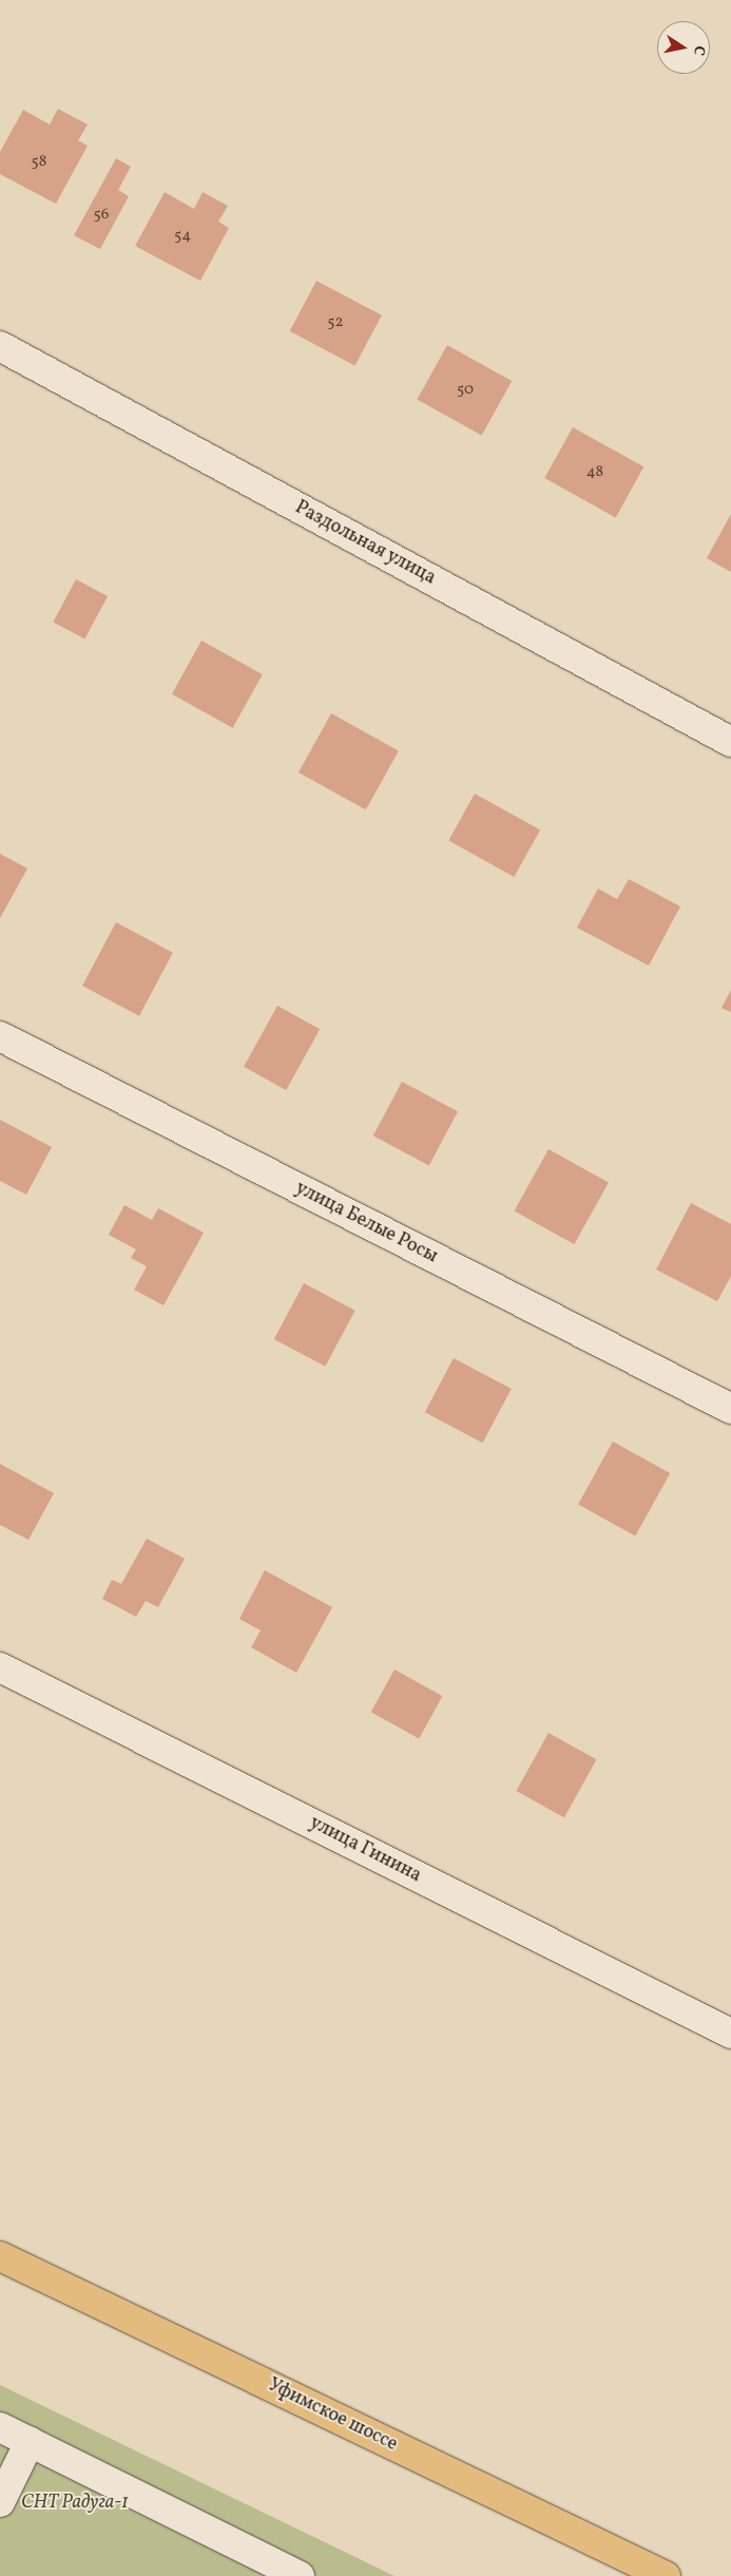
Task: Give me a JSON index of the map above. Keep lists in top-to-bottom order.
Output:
{
  "streets": {
    "main road": ["Уфимское шоссе"],
    "street": ["Раздольная улица", "улица Белые Росы", "улица Гинина"]
  },
  "parks": ["СНТ Радуга-1"],
  "house_numbers": [
    "58",
    "56",
    "54",
    "52",
    "50",
    "48"
  ],
  "north": "right"
}
